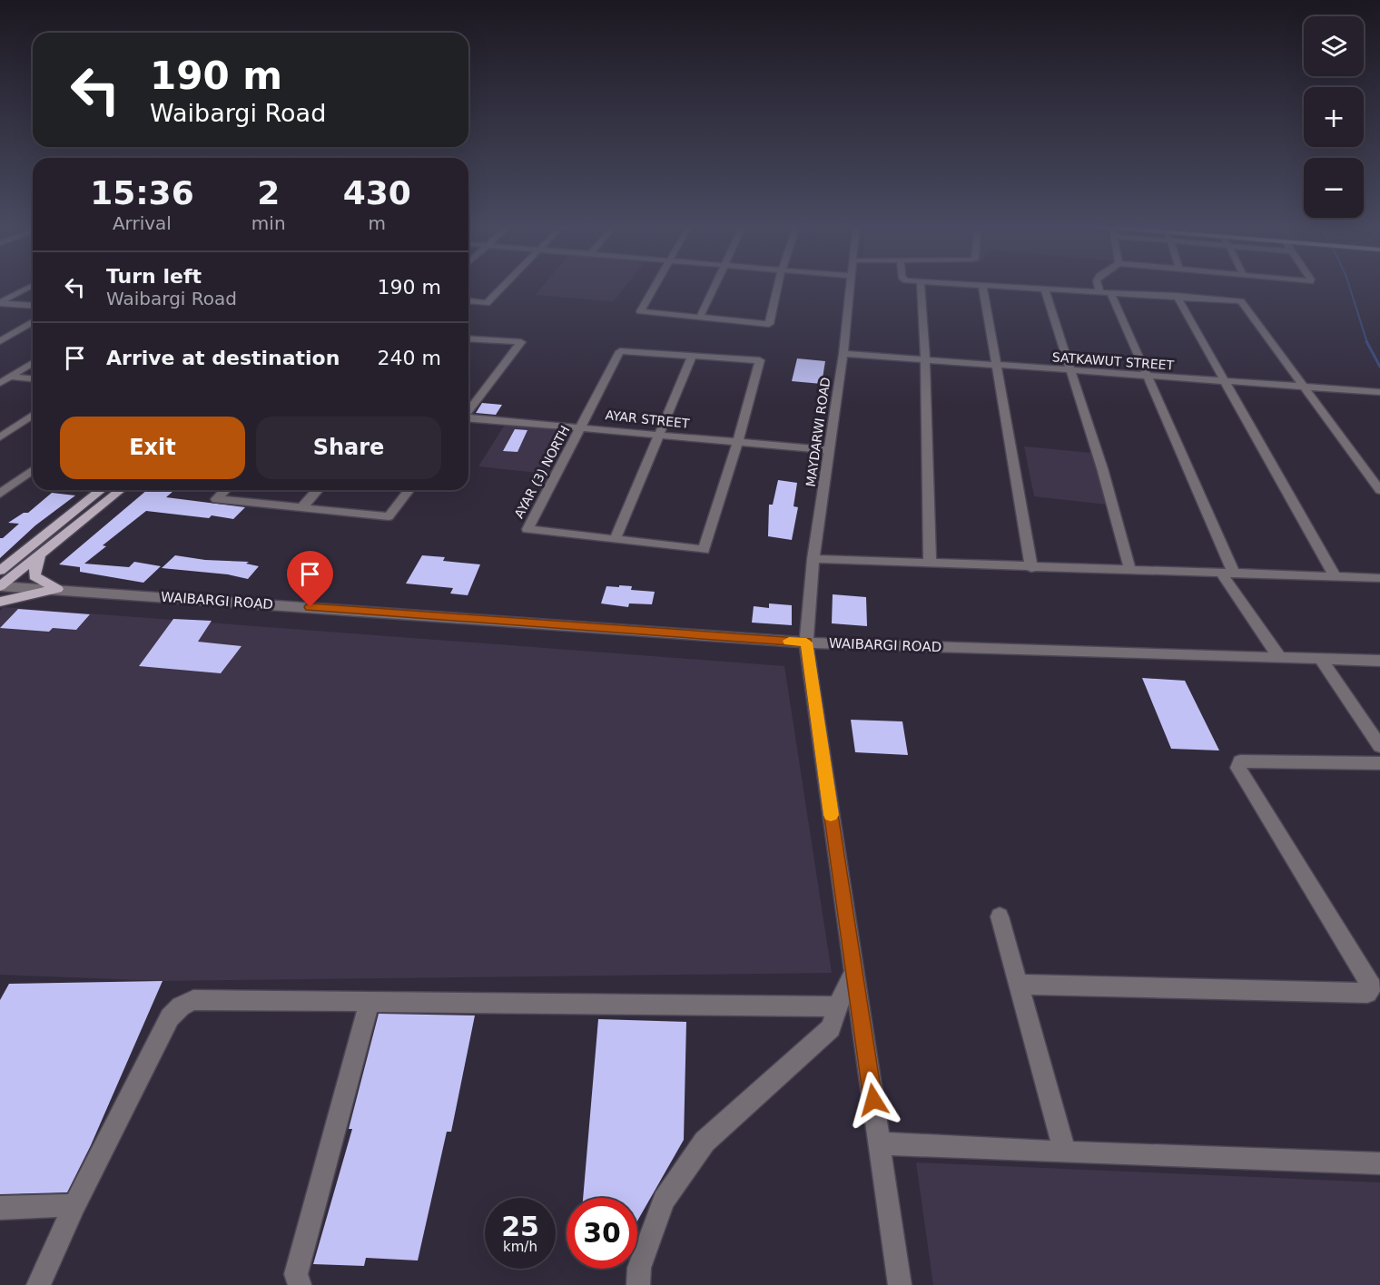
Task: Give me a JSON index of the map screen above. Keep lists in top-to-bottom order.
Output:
{
  "streets": {
    "street": [
      "SATKAWUT STREET",
      "AYAR STREET",
      "MAYDARWI ROAD",
      "AYAR (3) NORTH",
      "WAIBARGI ROAD"
    ]
  },
  "crossings": [
    ["SATKAWUT STREET", "MAYDARWI ROAD"],
    ["AYAR STREET", "MAYDARWI ROAD"],
    ["AYAR STREET", "AYAR (3) NORTH"],
    ["MAYDARWI ROAD", "WAIBARGI ROAD"]
  ],
  "page": {
    "map_buttons": ["+", "−"],
    "turn": ["190 m", "Waibargi Road"],
    "eta": [
      "15:36",
      "Arrival",
      "2",
      "min",
      "430",
      "m"
    ],
    "list": [
      {
        "name": "Turn left",
        "note": "Waibargi Road",
        "value": "190 m"
      },
      {
        "name": "Arrive at destination",
        "value": "240 m"
      }
    ],
    "buttons": ["Exit", "Share"],
    "speed": "25 km/h",
    "limit": "30"
  }
}
